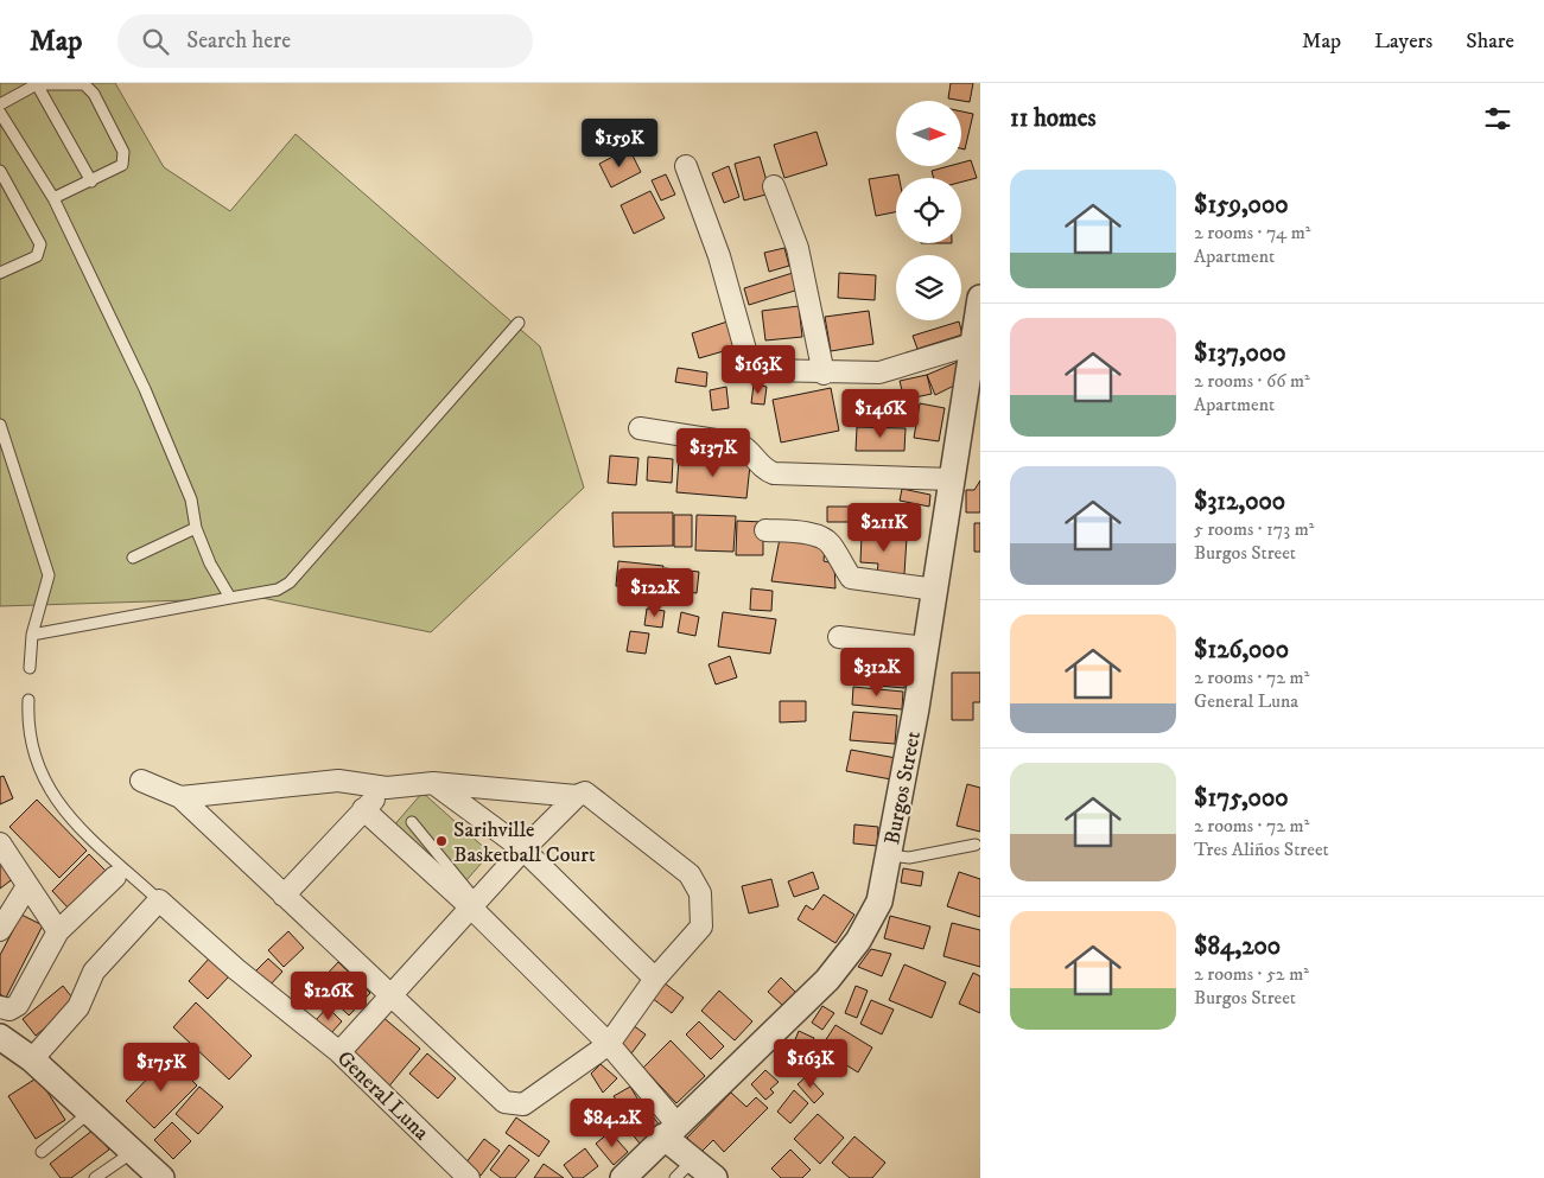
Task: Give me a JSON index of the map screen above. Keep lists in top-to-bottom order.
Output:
{
  "streets": {
    "street": ["Burgos Street", "General Luna"]
  },
  "places": ["Sarihville Basketball Court"],
  "north": "right",
  "page": {
    "header": "Map",
    "search": "Search here",
    "nav": ["Map", "Layers", "Share"],
    "heading": "11 homes",
    "price": [
      "$159K",
      "$163K",
      "$146K",
      "$137K",
      "$211K",
      "$122K",
      "$312K",
      "$126K",
      "$163K",
      "$175K",
      "$84.2K"
    ],
    "list": [
      {
        "name": "$159,000",
        "note": "2 rooms · 74 m² · Apartment"
      },
      {
        "name": "$137,000",
        "note": "2 rooms · 66 m² · Apartment"
      },
      {
        "name": "$312,000",
        "note": "5 rooms · 173 m² · Burgos Street"
      },
      {
        "name": "$126,000",
        "note": "2 rooms · 72 m² · General Luna"
      },
      {
        "name": "$175,000",
        "note": "2 rooms · 72 m² · Tres Aliños Street"
      },
      {
        "name": "$84,200",
        "note": "2 rooms · 52 m² · Burgos Street"
      }
    ]
  }
}
